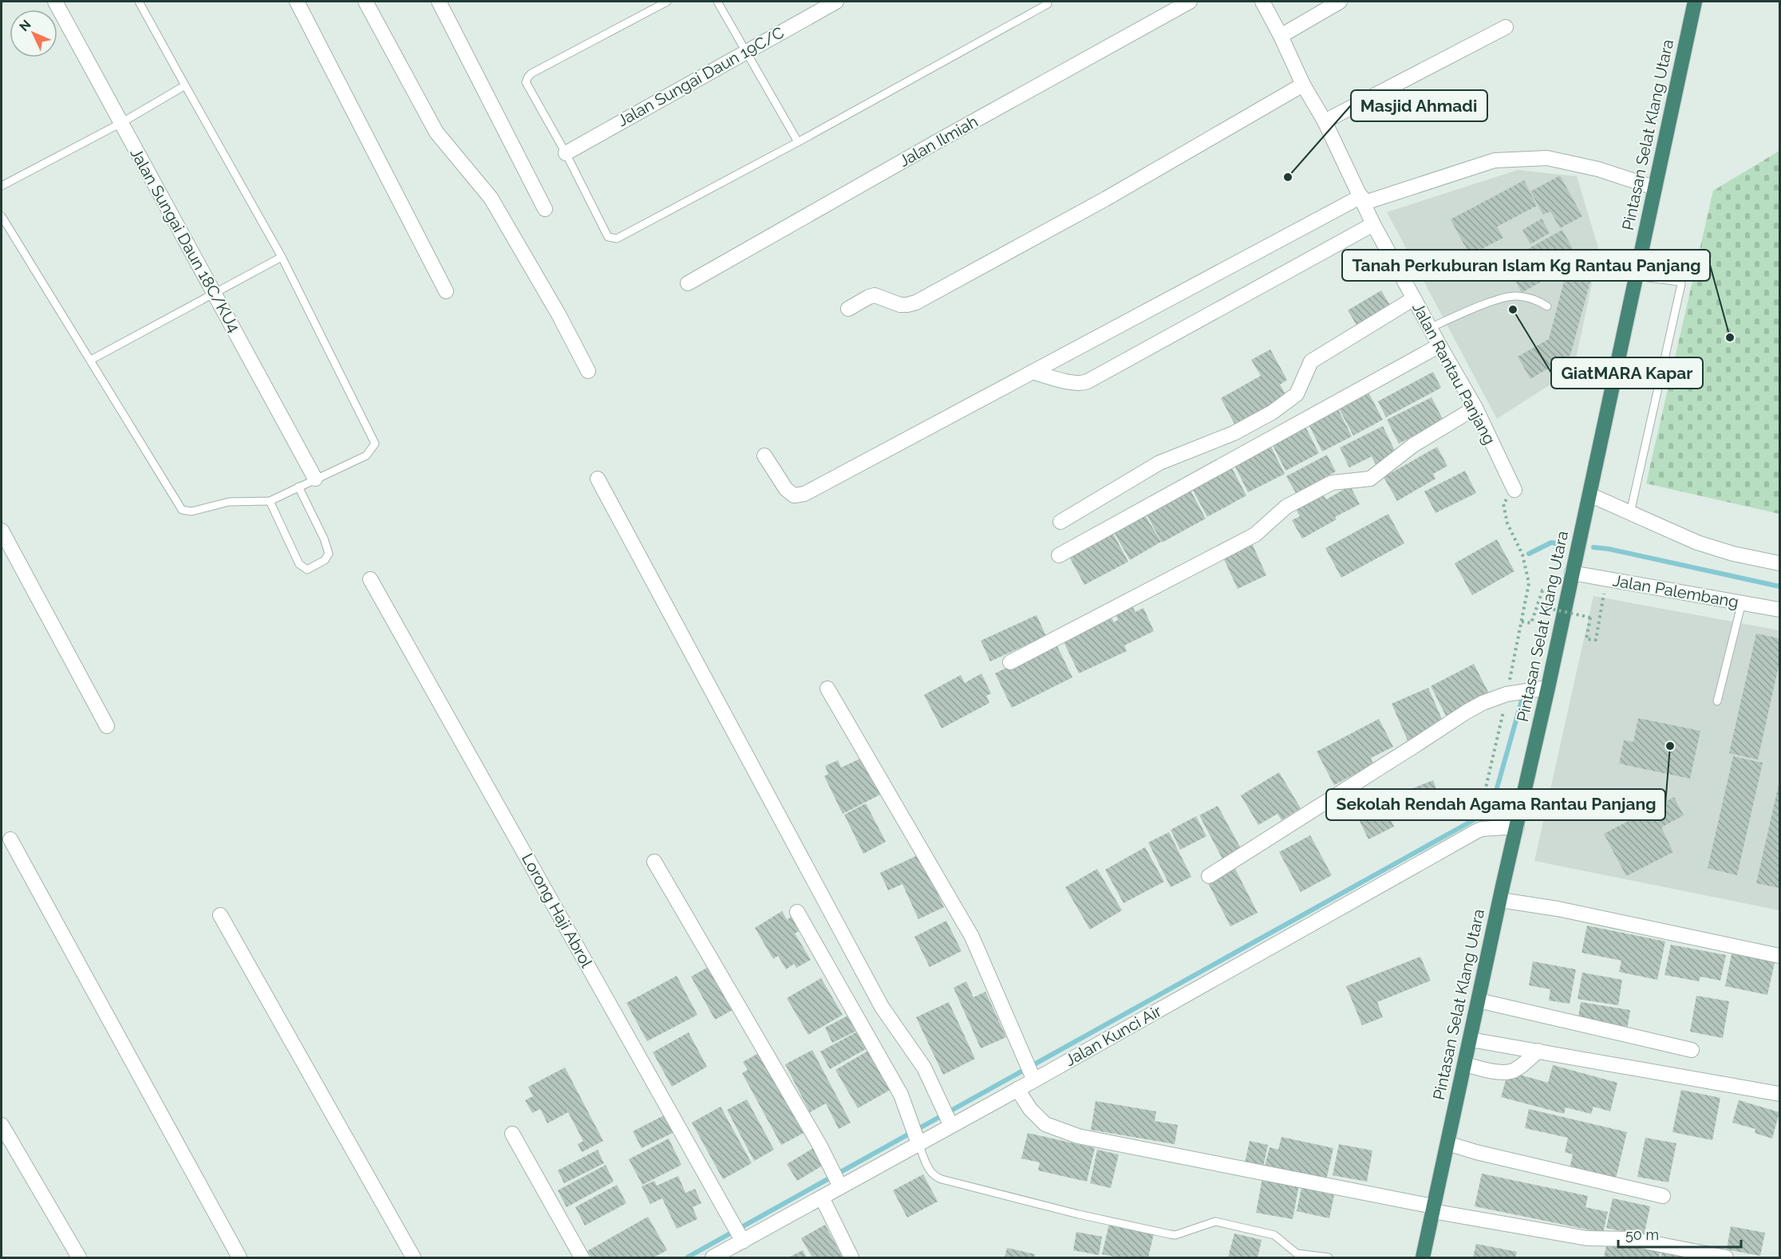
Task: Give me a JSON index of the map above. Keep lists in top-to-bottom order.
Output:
{
  "streets": {
    "highway": ["Pintasan Selat Klang Utara"],
    "street": [
      "Jalan Sungai Daun 19C/C",
      "Jalan Ilmiah",
      "Jalan Sungai Daun 18C/KU4",
      "Jalan Rantau Panjang",
      "Jalan Palembang",
      "Lorong Haji Abrol",
      "Jalan Kunci Air"
    ]
  },
  "crossings": [
    ["Pintasan Selat Klang Utara", "Jalan Palembang"],
    ["Pintasan Selat Klang Utara", "Jalan Kunci Air"],
    ["Lorong Haji Abrol", "Jalan Kunci Air"]
  ],
  "places": [
    "Masjid Ahmadi",
    "GiatMARA Kapar",
    "Tanah Perkuburan Islam Kg Rantau Panjang",
    "Sekolah Rendah Agama Rantau Panjang"
  ],
  "scale_bar": "50 m",
  "north": "top left"
}
